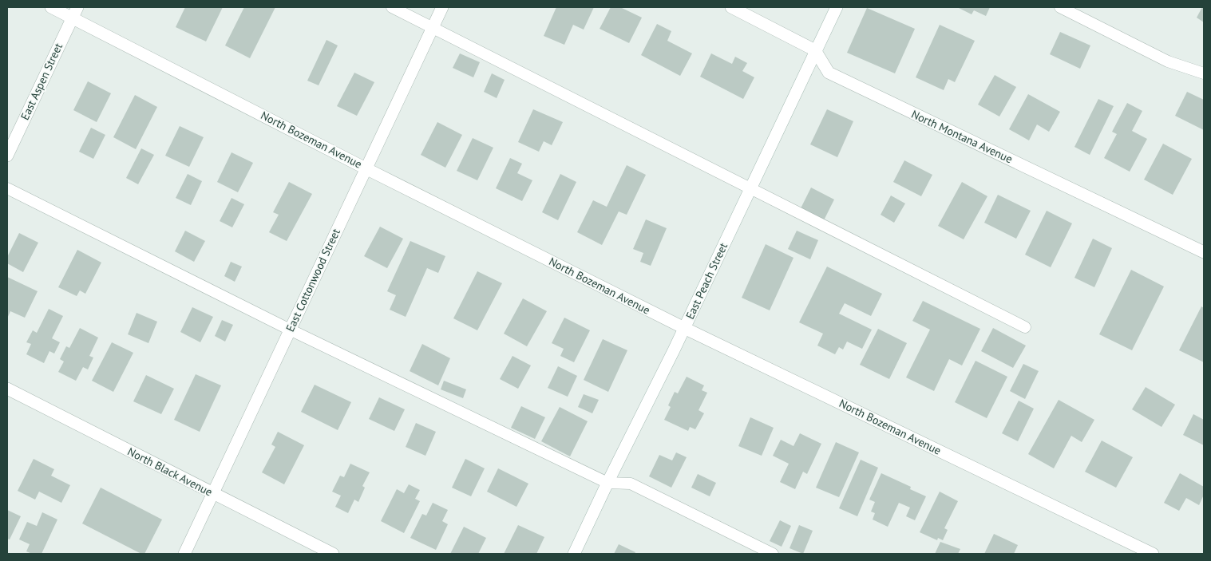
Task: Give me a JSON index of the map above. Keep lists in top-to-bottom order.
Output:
{
  "streets": {
    "street": [
      "East Aspen Street",
      "North Montana Avenue",
      "North Bozeman Avenue",
      "East Cottonwood Street",
      "East Peach Street",
      "North Black Avenue"
    ]
  },
  "crossings": [
    ["East Aspen Street", "North Bozeman Avenue"],
    ["North Montana Avenue", "East Peach Street"],
    ["North Bozeman Avenue", "East Cottonwood Street"],
    ["North Bozeman Avenue", "East Peach Street"],
    ["East Cottonwood Street", "North Black Avenue"]
  ]
}
